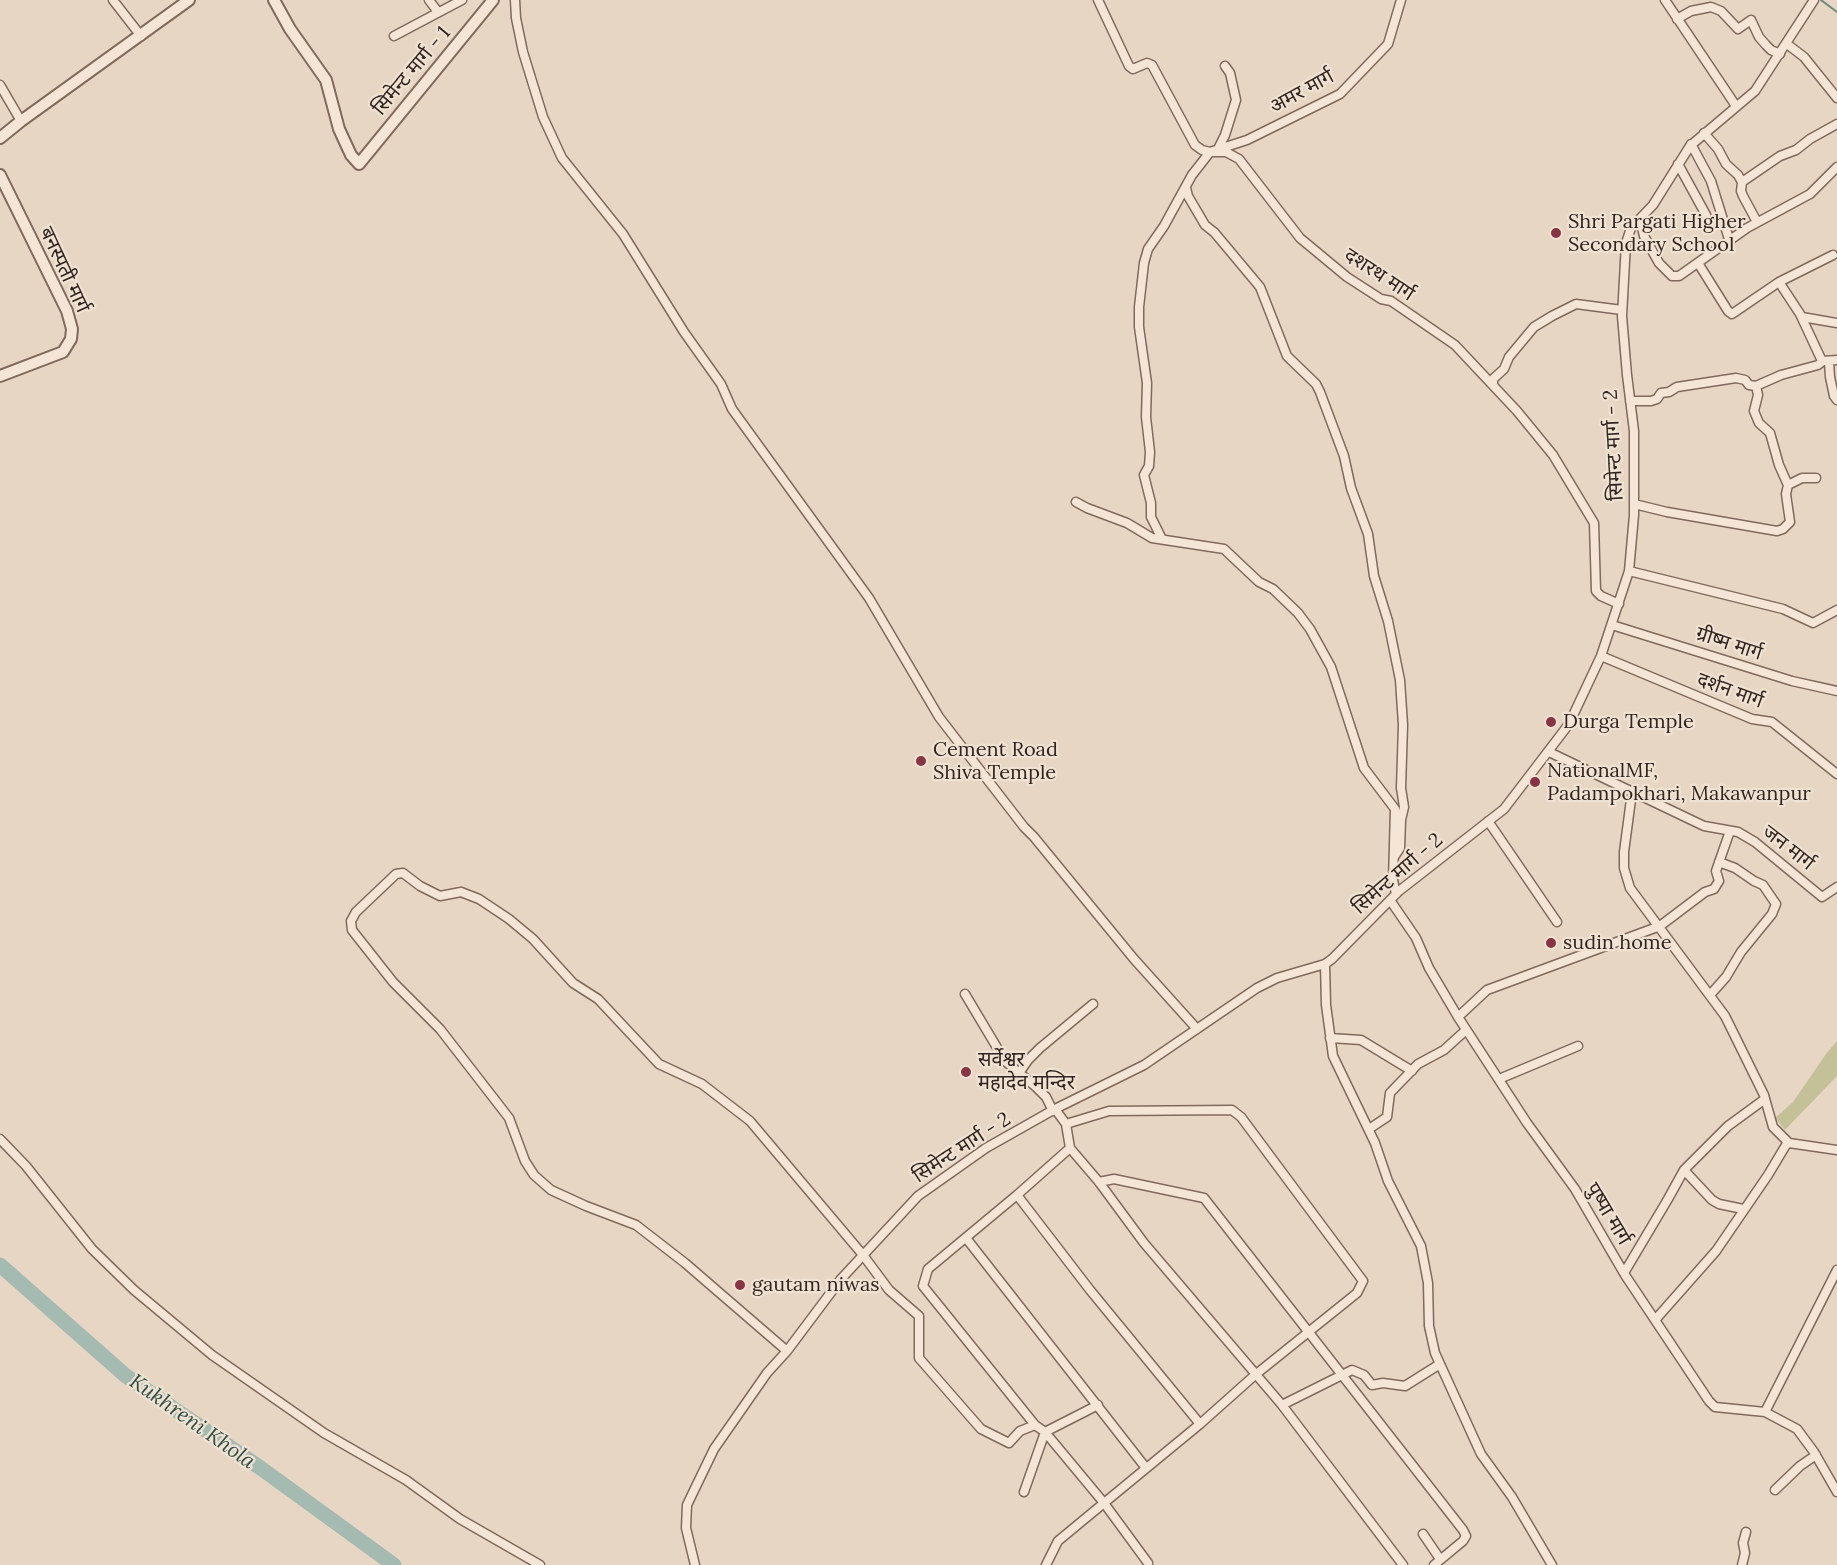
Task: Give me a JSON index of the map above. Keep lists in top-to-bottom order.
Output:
{
  "streets": {
    "street": [
      "सिमेन्ट मार्ग - 1",
      "अमर मार्ग",
      "बनस्पती मार्ग",
      "दशरथ मार्ग",
      "सिमेन्ट मार्ग - 2",
      "ग्रीष्म मार्ग",
      "दर्शन मार्ग",
      "जन मार्ग",
      "पुष्पा मार्ग"
    ]
  },
  "crossings": [
    ["अमर मार्ग", "दशरथ मार्ग"],
    ["दशरथ मार्ग", "सिमेन्ट मार्ग - 2"],
    ["सिमेन्ट मार्ग - 2", "ग्रीष्म मार्ग"],
    ["सिमेन्ट मार्ग - 2", "दर्शन मार्ग"],
    ["सिमेन्ट मार्ग - 2", "जन मार्ग"],
    ["सिमेन्ट मार्ग - 2", "पुष्पा मार्ग"]
  ],
  "water": ["Kukhreni Khola"],
  "places": [
    "Shri Pargati Higher Secondary School",
    "Durga Temple",
    "Cement Road Shiva Temple",
    "NationalMF, Padampokhari, Makawanpur",
    "sudin home",
    "सर्वेश्वर महादेव मन्दिर",
    "gautam niwas"
  ]
}
